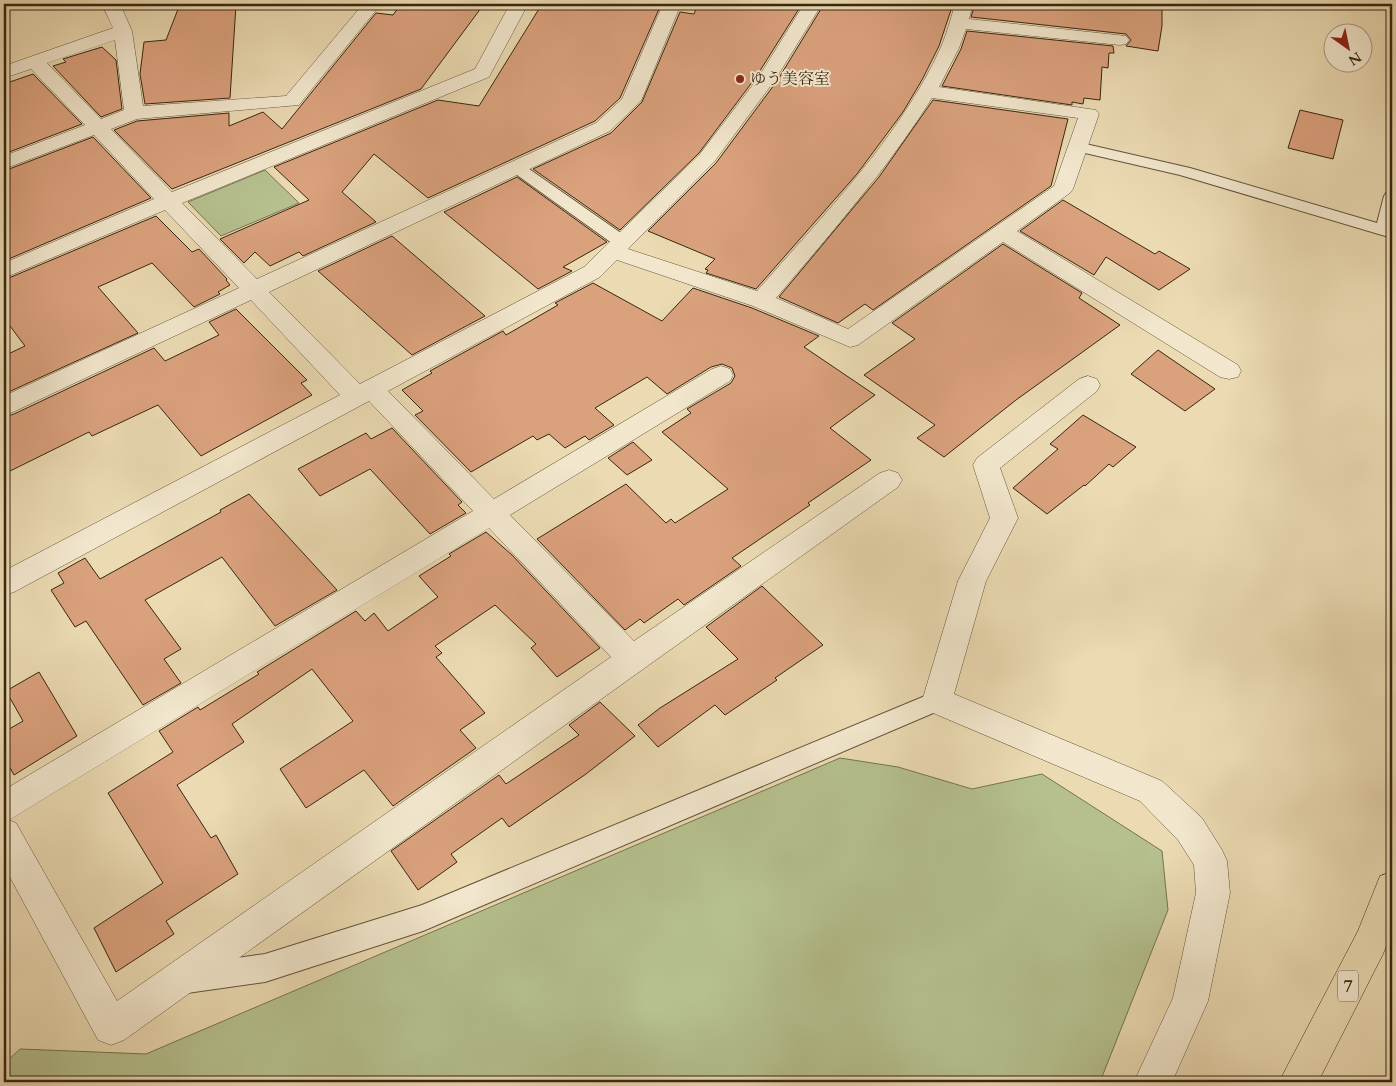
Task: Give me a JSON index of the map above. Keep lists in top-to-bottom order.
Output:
{
  "streets": {
    "highway": ["7"]
  },
  "places": ["ゆう美容室"],
  "north": "bottom right"
}
